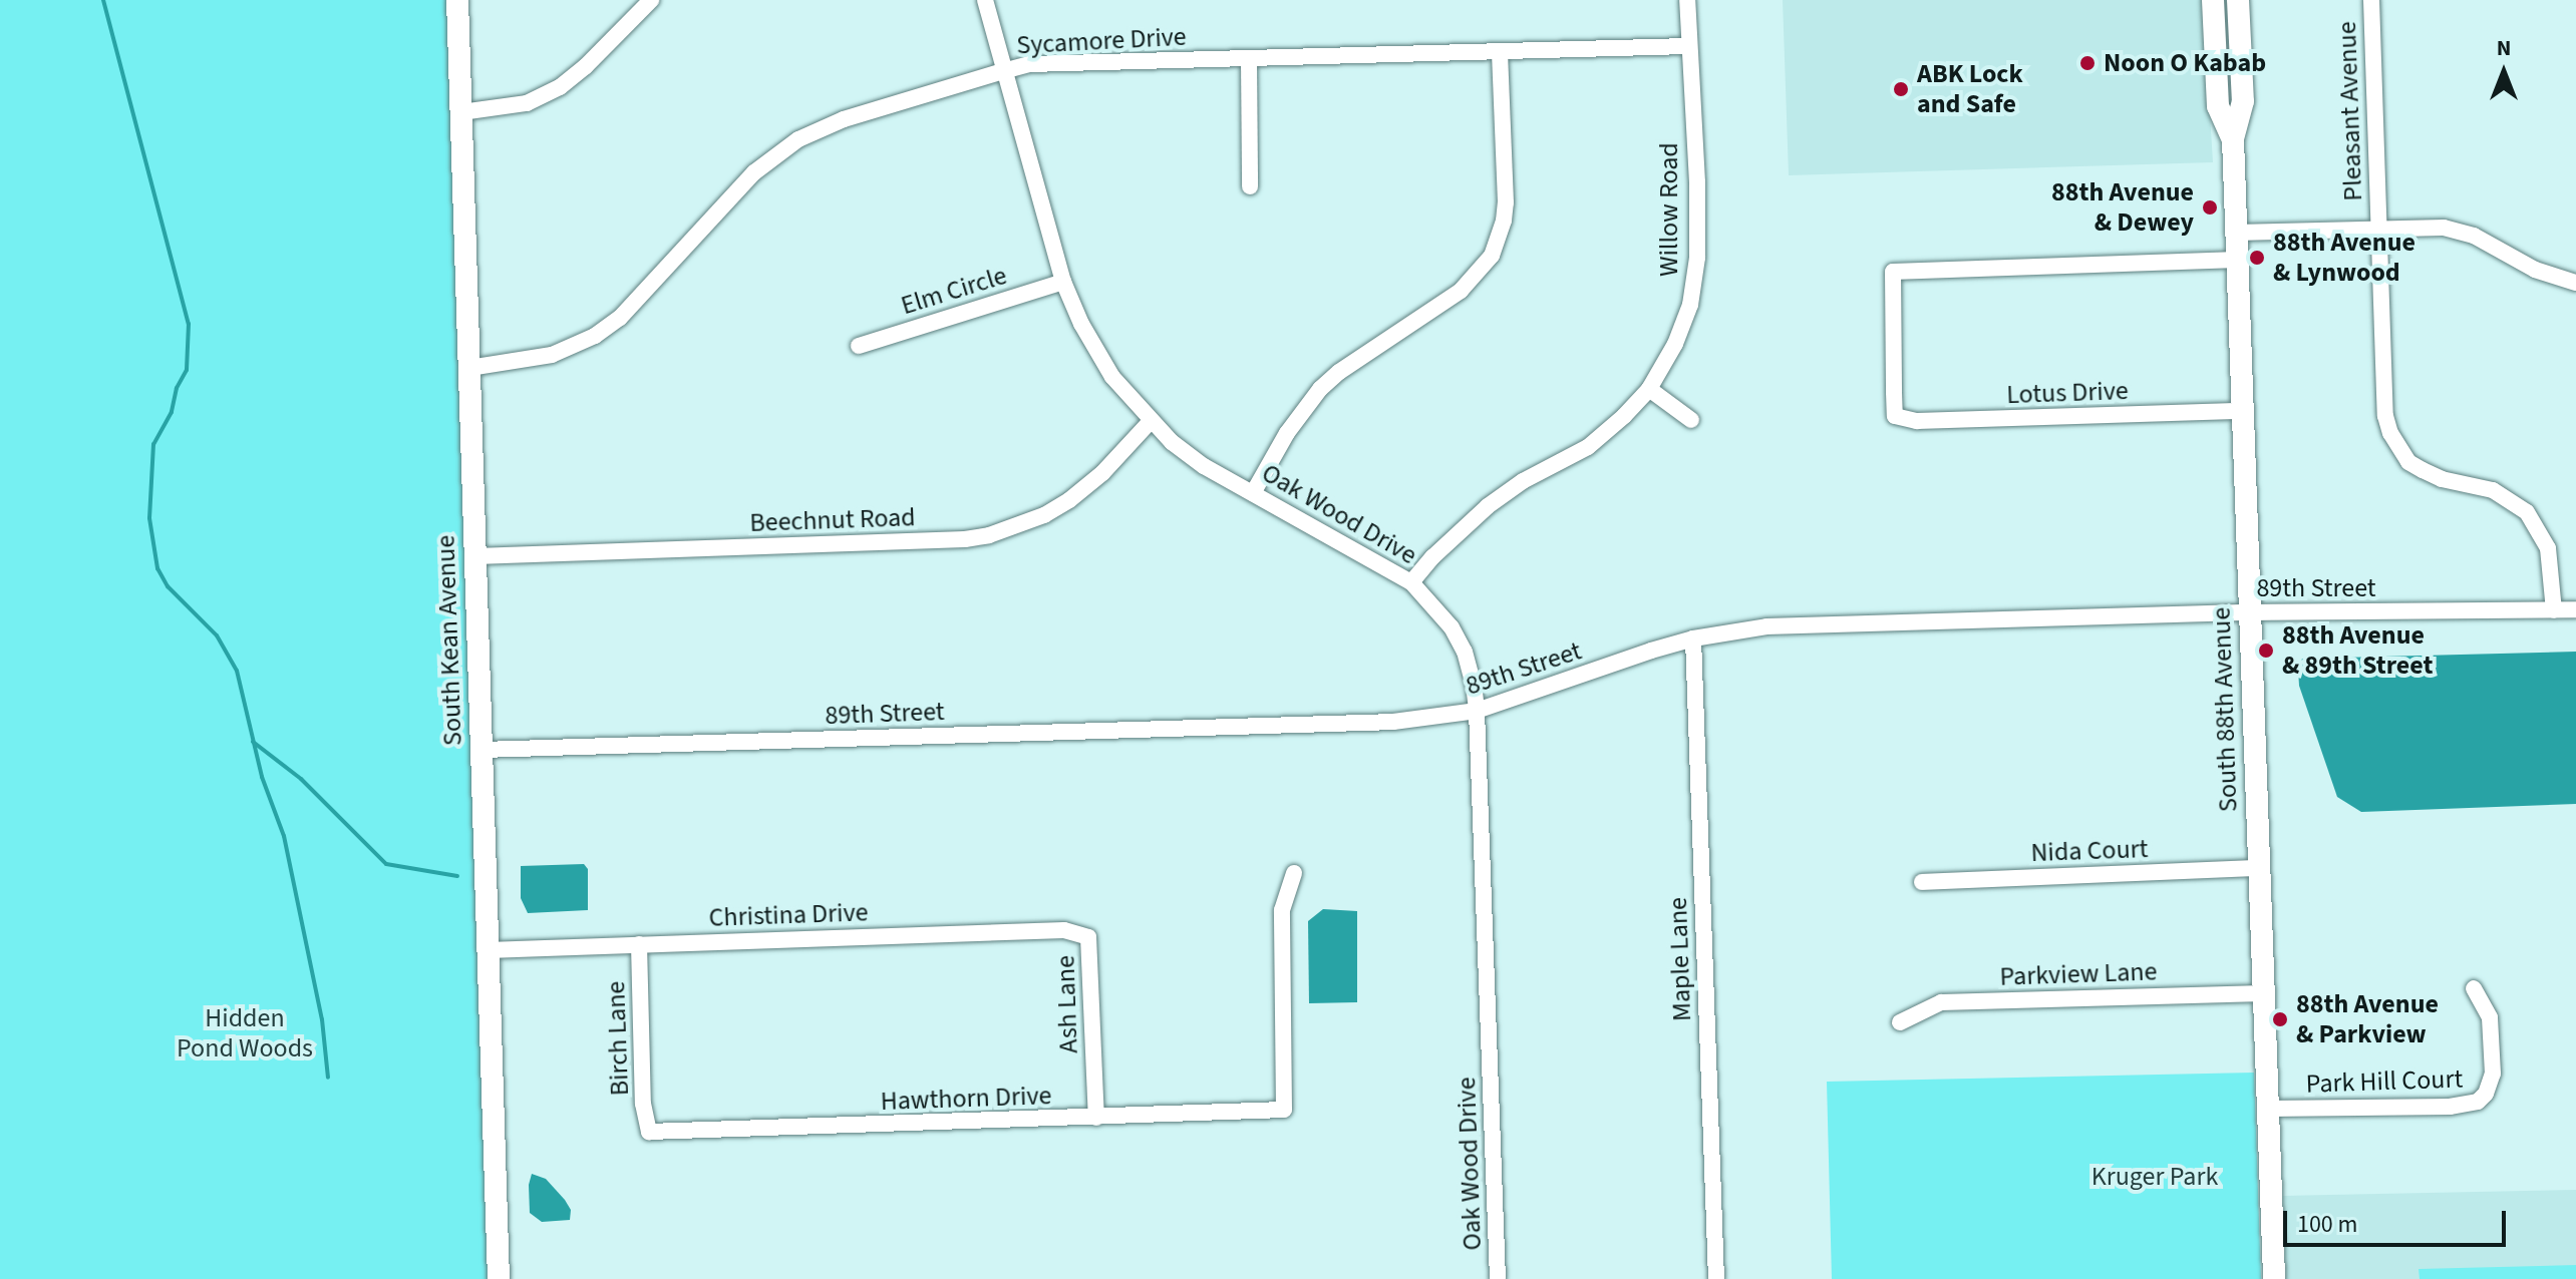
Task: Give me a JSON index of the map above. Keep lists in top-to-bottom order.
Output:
{
  "streets": {
    "street": [
      "Sycamore Drive",
      "Pleasant Avenue",
      "Willow Road",
      "Elm Circle",
      "Lotus Drive",
      "Oak Wood Drive",
      "Beechnut Road",
      "89th Street",
      "South Kean Avenue",
      "South 88th Avenue",
      "Nida Court",
      "Christina Drive",
      "Maple Lane",
      "Parkview Lane",
      "Ash Lane",
      "Birch Lane",
      "Park Hill Court",
      "Hawthorn Drive"
    ]
  },
  "crossings": [
    ["Sycamore Drive", "Willow Road"],
    ["Sycamore Drive", "Oak Wood Drive"],
    ["Sycamore Drive", "South Kean Avenue"],
    ["Pleasant Avenue", "89th Street"],
    ["Willow Road", "Oak Wood Drive"],
    ["Elm Circle", "Oak Wood Drive"],
    ["Lotus Drive", "South 88th Avenue"],
    ["Oak Wood Drive", "Beechnut Road"],
    ["Oak Wood Drive", "89th Street"],
    ["Beechnut Road", "South Kean Avenue"],
    ["89th Street", "South Kean Avenue"],
    ["89th Street", "South 88th Avenue"],
    ["89th Street", "Maple Lane"],
    ["South Kean Avenue", "Christina Drive"],
    ["South 88th Avenue", "Nida Court"],
    ["South 88th Avenue", "Parkview Lane"],
    ["South 88th Avenue", "Park Hill Court"],
    ["Christina Drive", "Ash Lane"],
    ["Christina Drive", "Birch Lane"],
    ["Ash Lane", "Hawthorn Drive"],
    ["Birch Lane", "Hawthorn Drive"]
  ],
  "parks": ["Hidden Pond Woods", "Kruger Park"],
  "places": [
    "Noon O Kabab",
    "ABK Lock and Safe",
    "88th Avenue & Dewey",
    "88th Avenue & Lynwood",
    "88th Avenue & 89th Street",
    "88th Avenue & Parkview"
  ],
  "scale_bar": "100 m",
  "north": "top"
}
